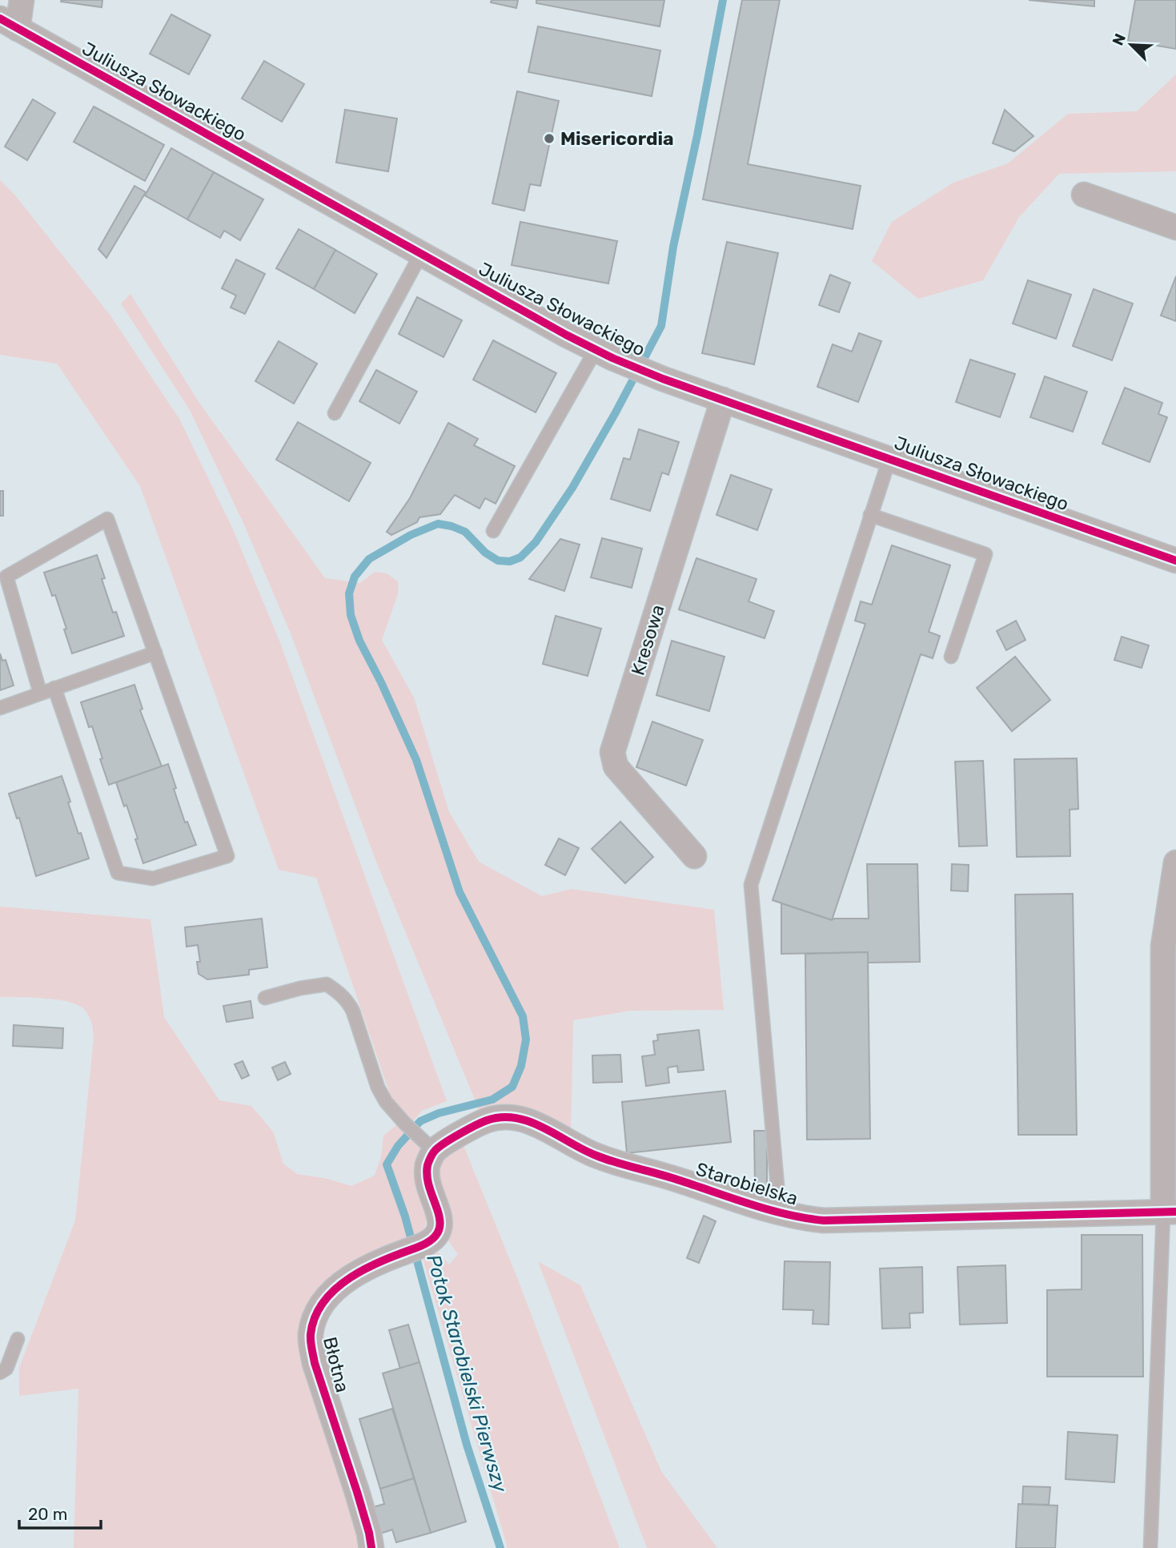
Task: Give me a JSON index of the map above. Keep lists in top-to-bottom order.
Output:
{
  "streets": {
    "street": [
      "Juliusza Słowackiego",
      "Kresowa",
      "Starobielska",
      "Błotna"
    ]
  },
  "crossings": [
    ["Juliusza Słowackiego", "Kresowa"],
    ["Starobielska", "Błotna"]
  ],
  "water": ["Potok Starobielski Pierwszy"],
  "places": ["Misericordia"],
  "scale_bar": "20 m",
  "north": "top left"
}
